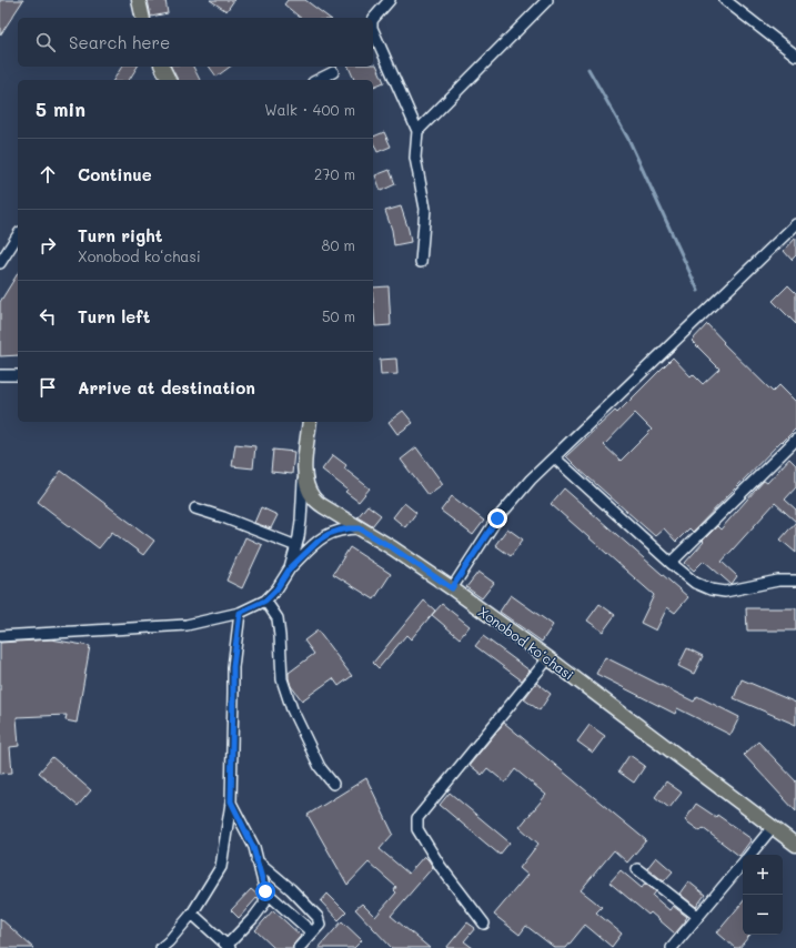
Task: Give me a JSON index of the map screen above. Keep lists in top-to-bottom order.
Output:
{
  "streets": {
    "main road": ["Xonobod koʻchasi"]
  },
  "page": {
    "search": "Search here",
    "heading": ["5 min", "Walk · 400 m"],
    "list": [
      ["Continue", "270 m"],
      ["Turn right", "Xonobod koʻchasi", "80 m"],
      ["Turn left", "50 m"],
      "Arrive at destination"
    ],
    "map_buttons": ["+", "−"]
  }
}
